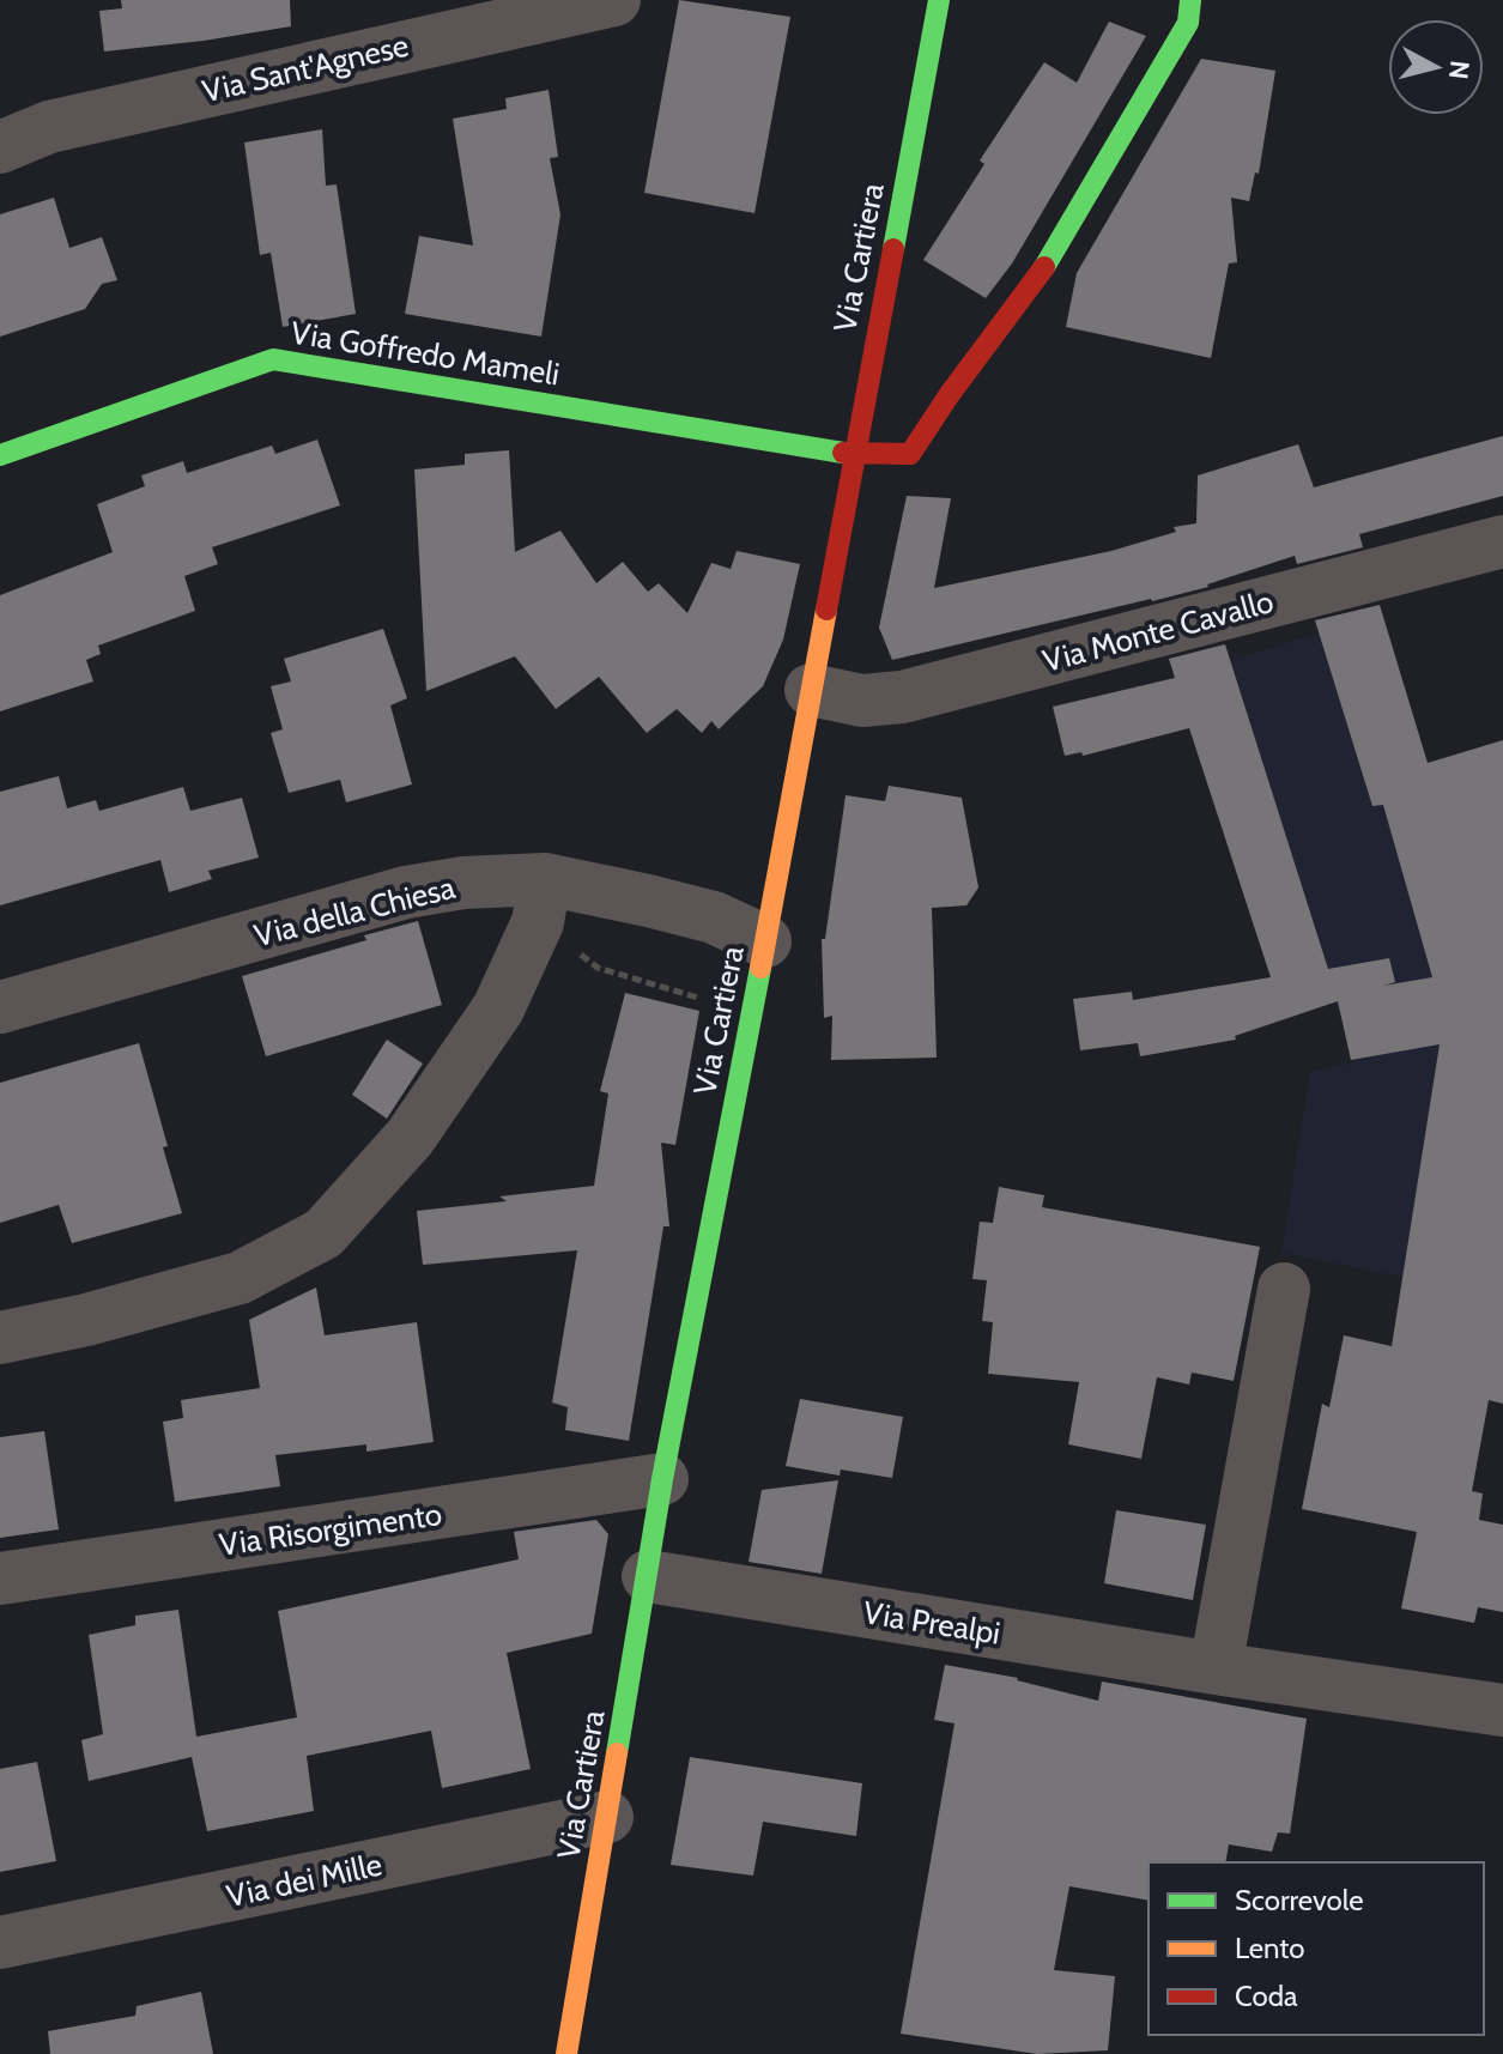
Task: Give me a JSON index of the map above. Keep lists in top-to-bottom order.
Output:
{
  "streets": {
    "main road": ["Via Cartiera", "Via Goffredo Mameli"],
    "street": [
      "Via Sant'Agnese",
      "Via Monte Cavallo",
      "Via della Chiesa",
      "Via Risorgimento",
      "Via Prealpi",
      "Via dei Mille"
    ]
  },
  "crossings": [
    ["Via Cartiera", "Via Goffredo Mameli"],
    ["Via Cartiera", "Via Monte Cavallo"],
    ["Via Cartiera", "Via della Chiesa"],
    ["Via Cartiera", "Via Risorgimento"],
    ["Via Cartiera", "Via Prealpi"],
    ["Via Cartiera", "Via dei Mille"]
  ],
  "legend": ["Scorrevole", "Lento", "Coda"],
  "north": "right"
}
